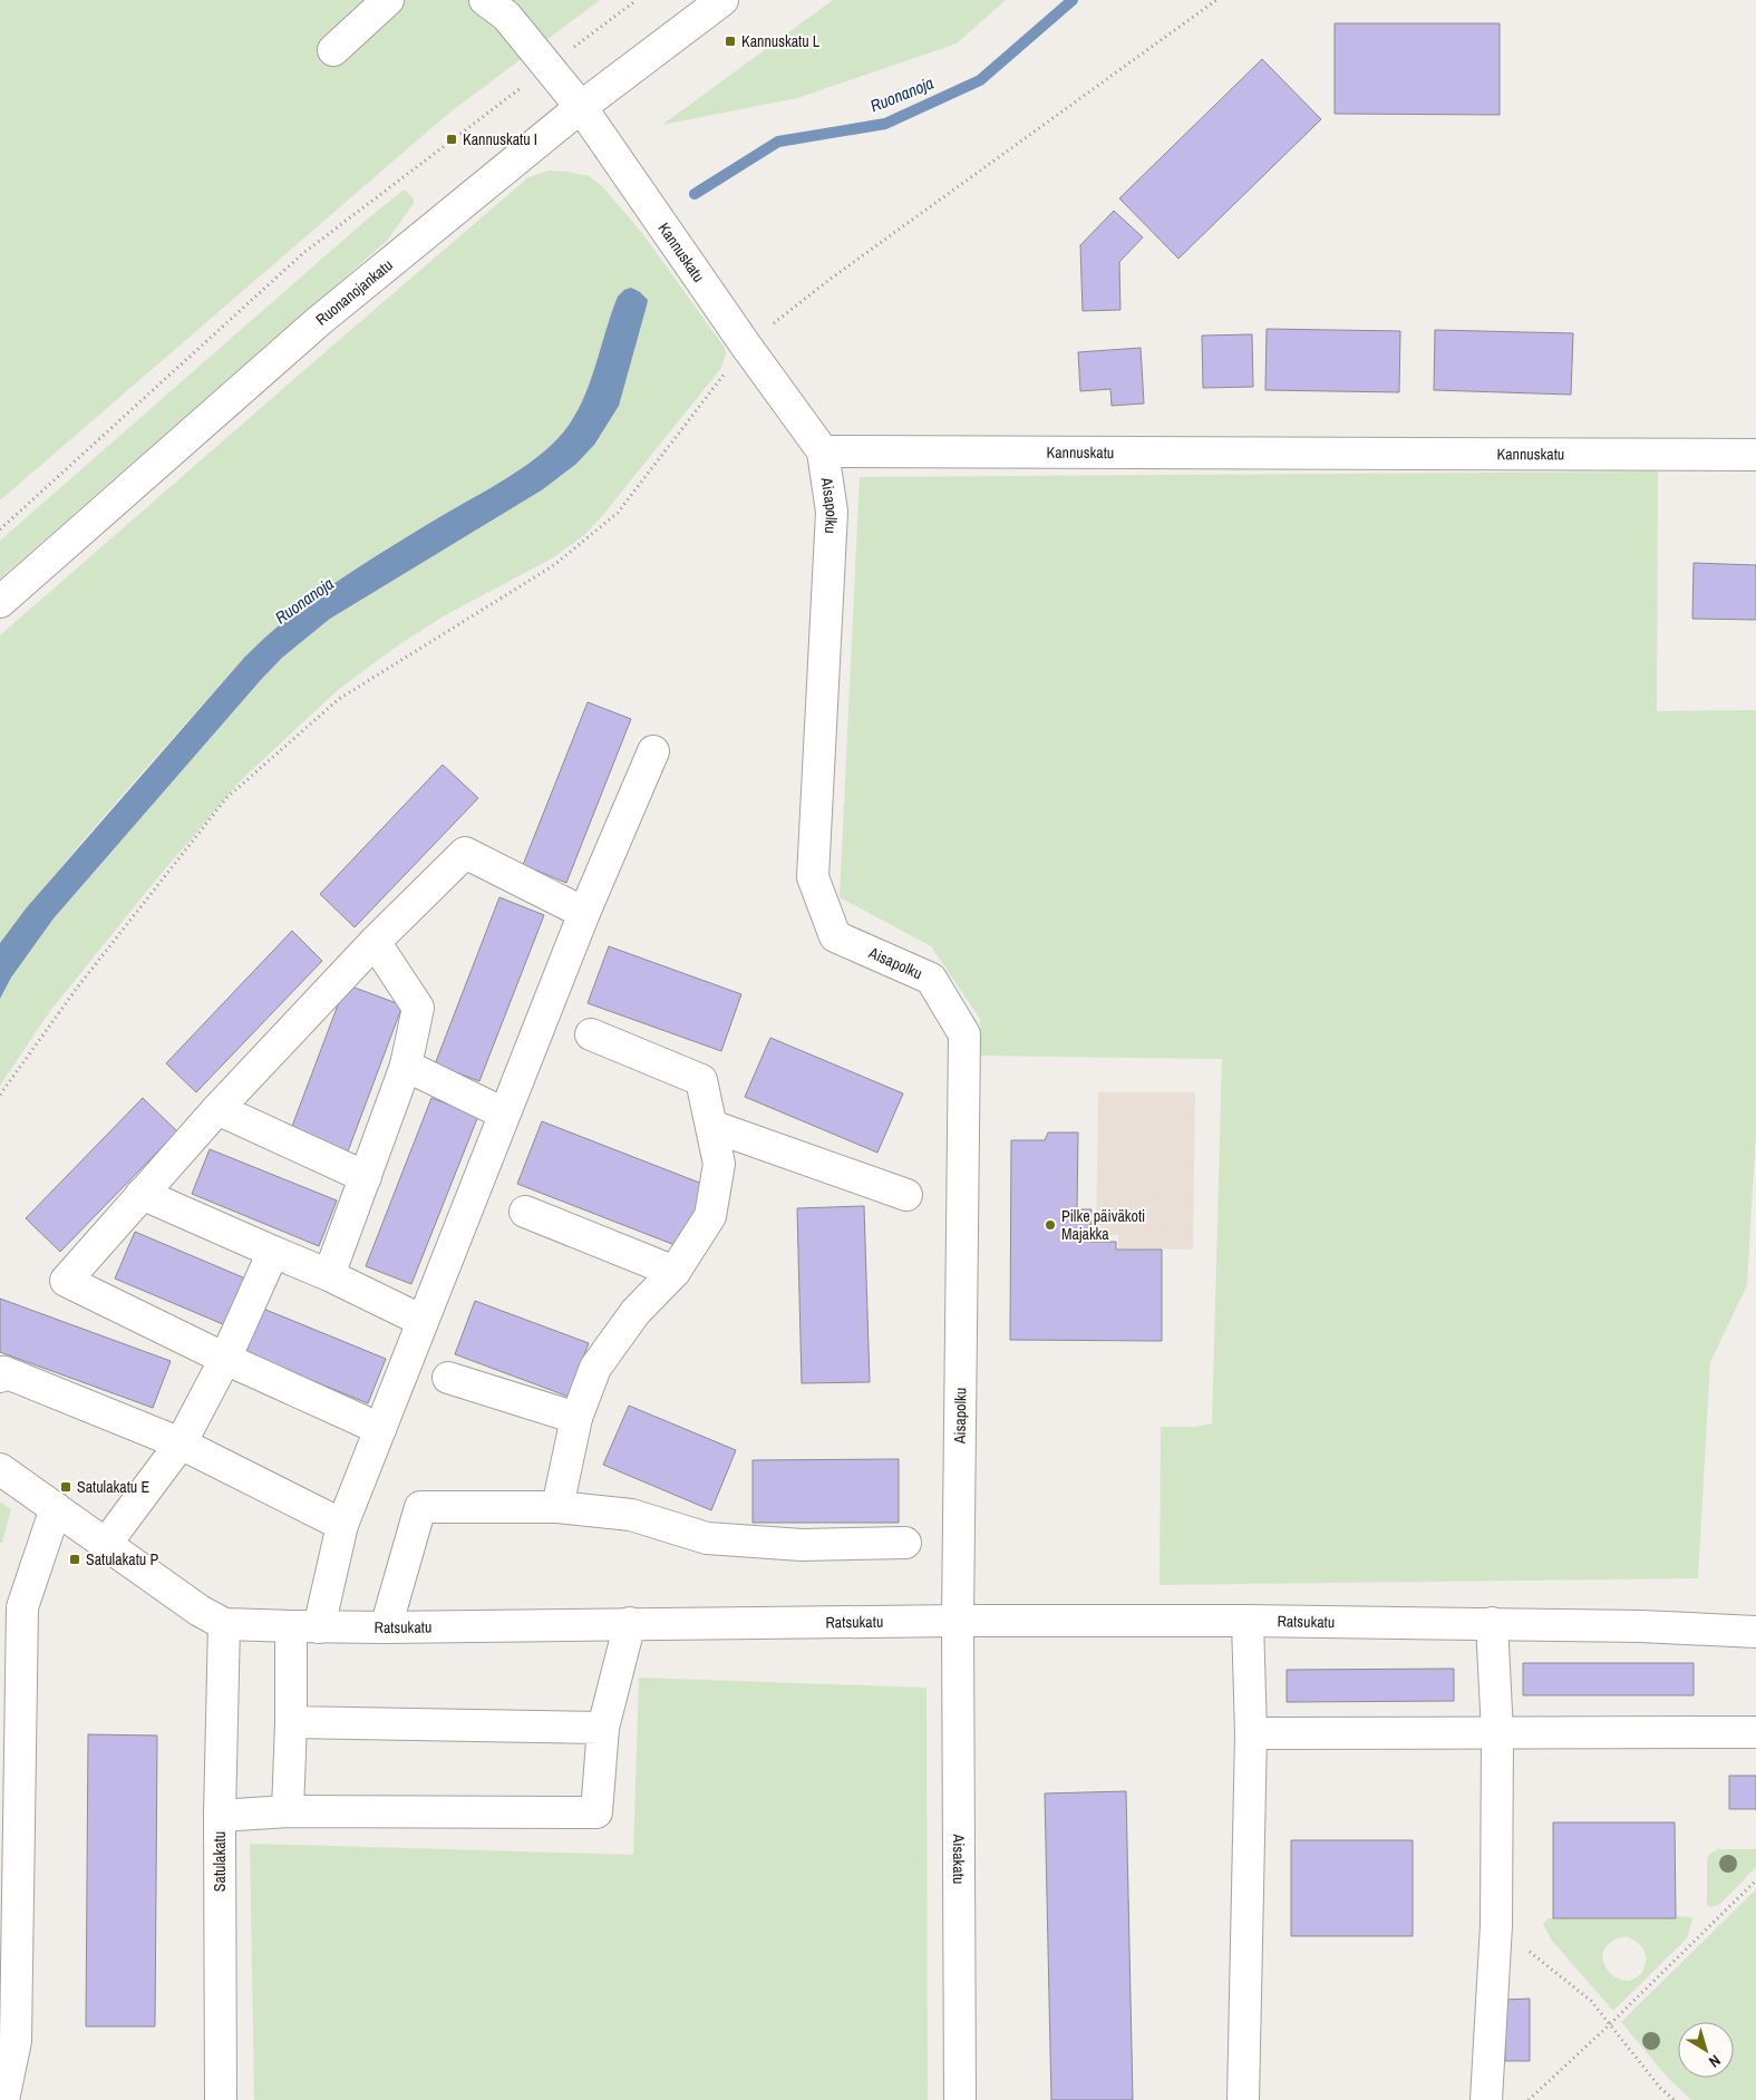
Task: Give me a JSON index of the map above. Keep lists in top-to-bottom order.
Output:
{
  "streets": {
    "street": [
      "Kannuskatu",
      "Ruonanojankatu",
      "Aisapolku",
      "Ratsukatu",
      "Aisakatu",
      "Satulakatu"
    ]
  },
  "crossings": [
    ["Kannuskatu", "Ruonanojankatu"],
    ["Kannuskatu", "Aisapolku"],
    ["Aisapolku", "Ratsukatu"],
    ["Aisapolku", "Aisakatu"],
    ["Ratsukatu", "Aisakatu"],
    ["Ratsukatu", "Satulakatu"]
  ],
  "water": ["Ruonanoja"],
  "places": {
    "transit": [
      "Kannuskatu L",
      "Kannuskatu I",
      "Satulakatu E",
      "Satulakatu P"
    ],
    "other": ["Pilke päiväkoti Majakka"]
  },
  "north": "bottom right"
}
